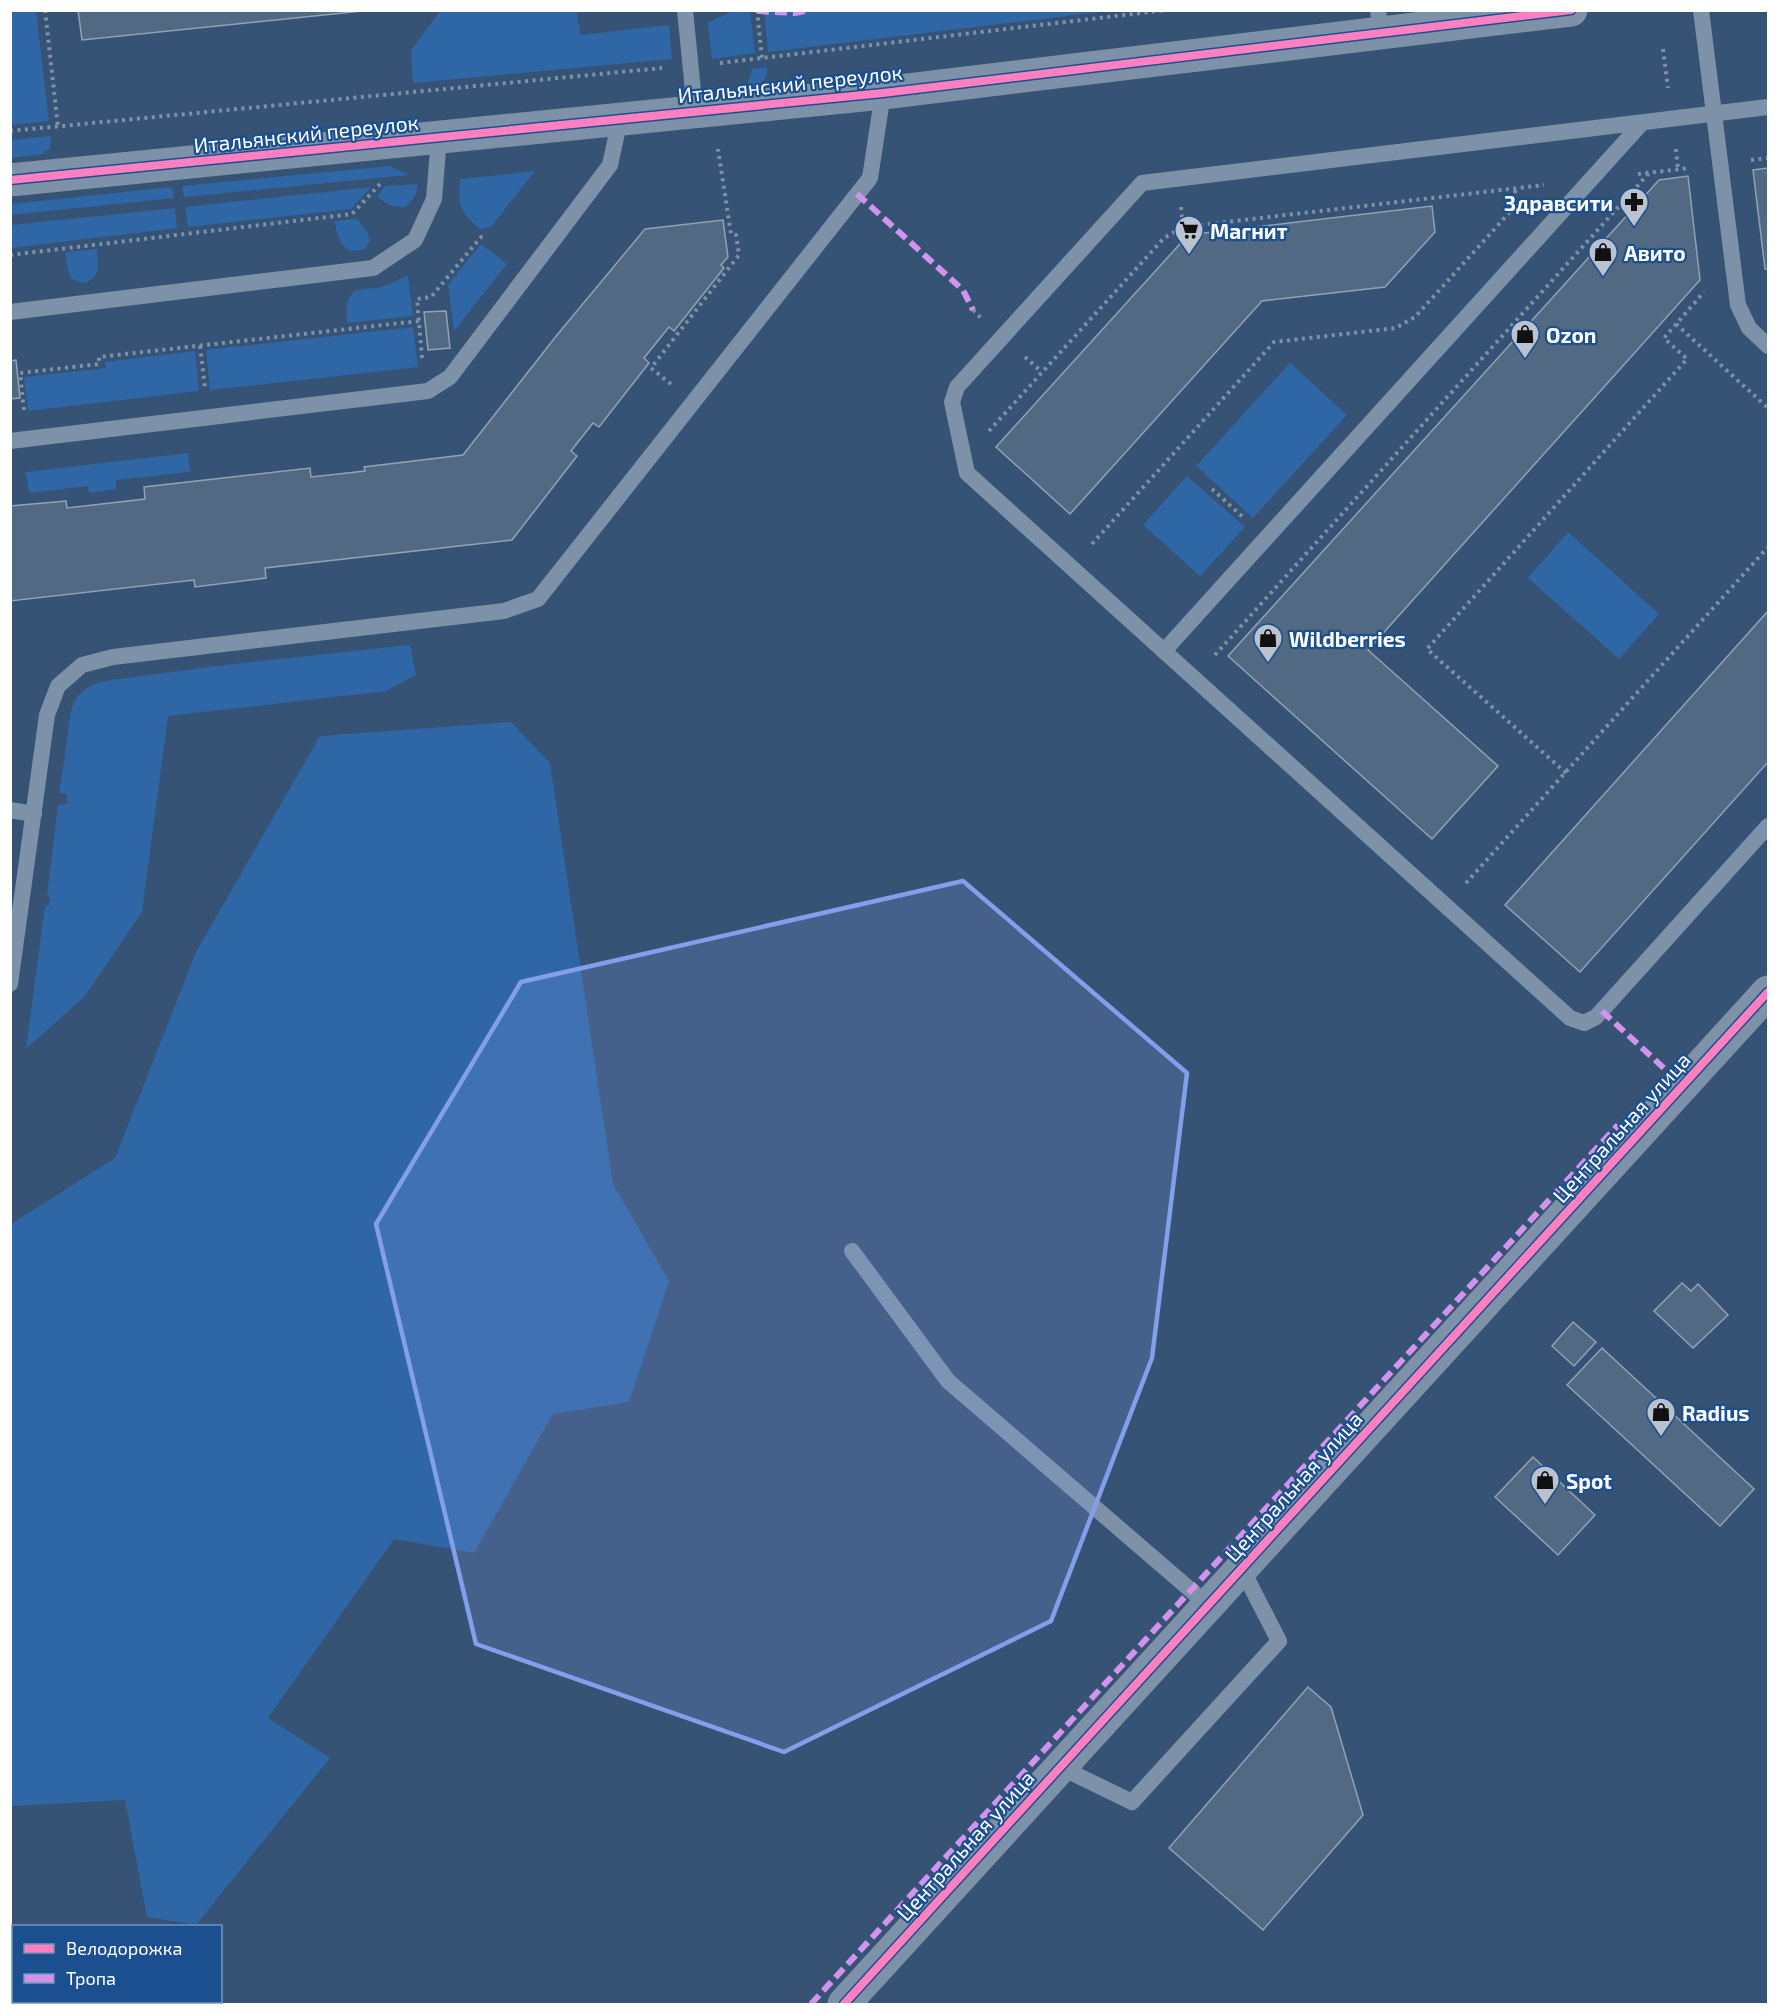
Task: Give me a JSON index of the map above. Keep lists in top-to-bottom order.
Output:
{
  "streets": {
    "street": ["Итальянский переулок", "Центральная улица"]
  },
  "places": {
    "pharmacy": ["Здравсити"],
    "supermarket": ["Магнит"],
    "shop": [
      "Авито",
      "Ozon",
      "Wildberries",
      "Radius",
      "Spot"
    ]
  },
  "legend": ["Велодорожка", "Тропа"]
}
